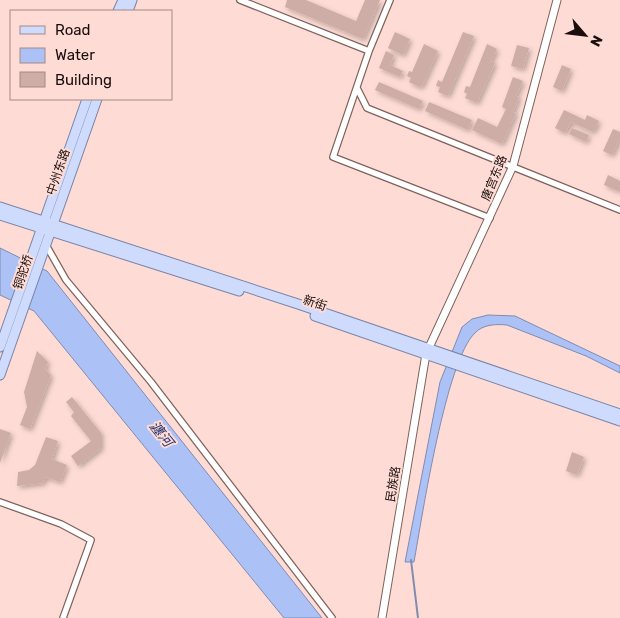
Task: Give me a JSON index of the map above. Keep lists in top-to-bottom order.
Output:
{
  "streets": {
    "main road": ["中州东路", "铜驼桥", "新街"],
    "street": ["唐宫东路", "民族路"]
  },
  "crossings": [
    ["中州东路", "铜驼桥"],
    ["中州东路", "新街"],
    ["唐宫东路", "新街"],
    ["唐宫东路", "民族路"],
    ["新街", "民族路"]
  ],
  "water": ["瀍河"],
  "legend": ["Road", "Water", "Building"],
  "north": "bottom right"
}
